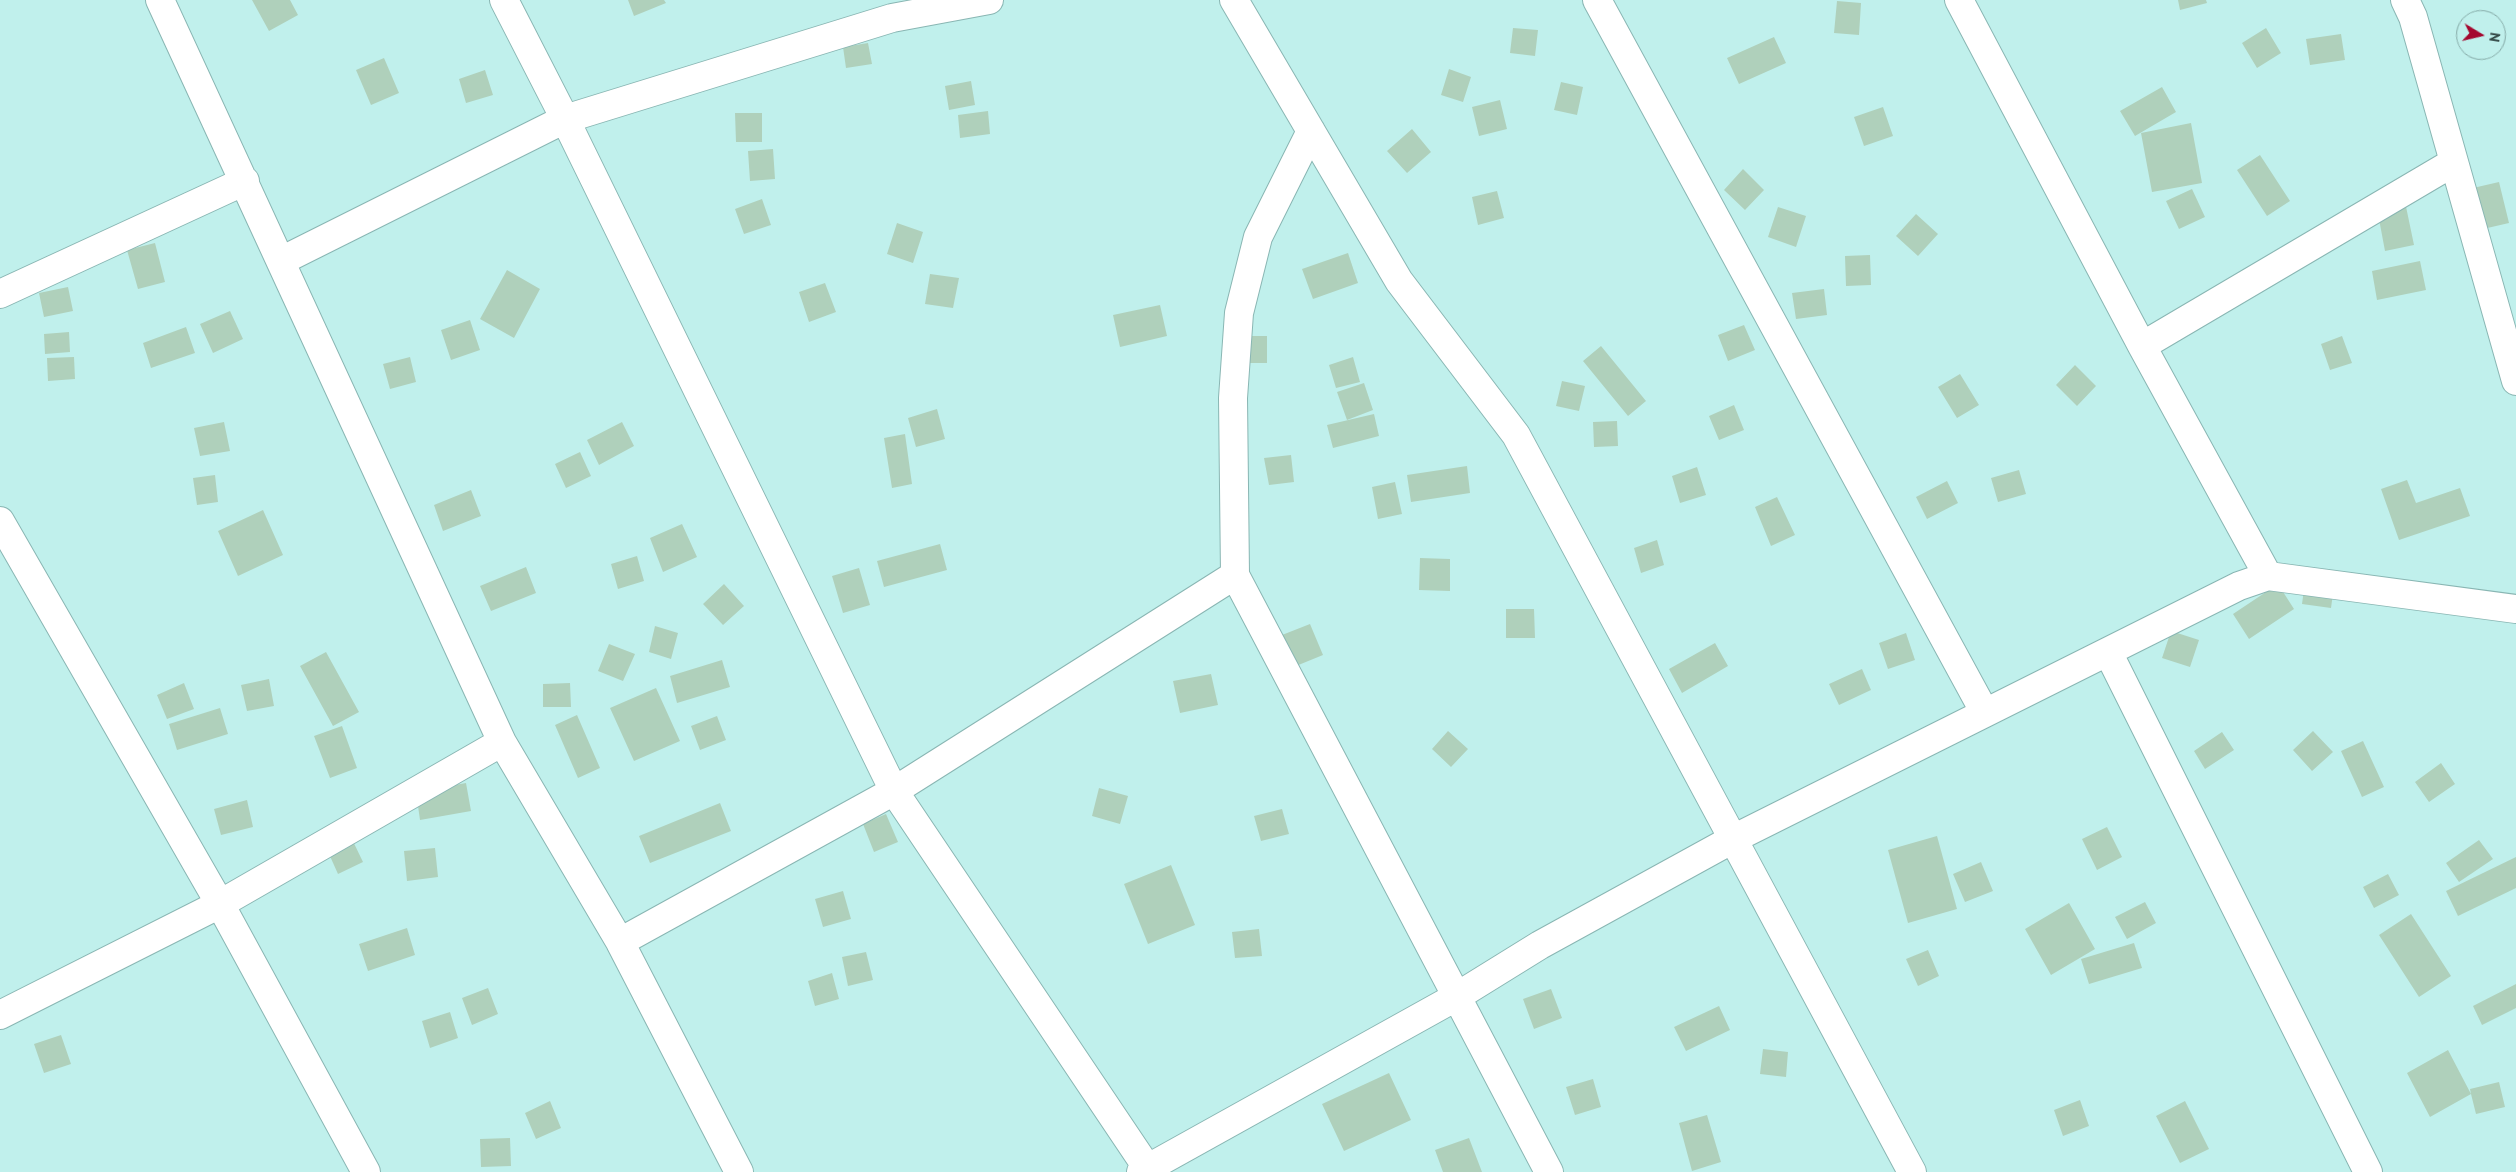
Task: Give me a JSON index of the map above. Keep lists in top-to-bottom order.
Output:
{
  "north": "right"
}
